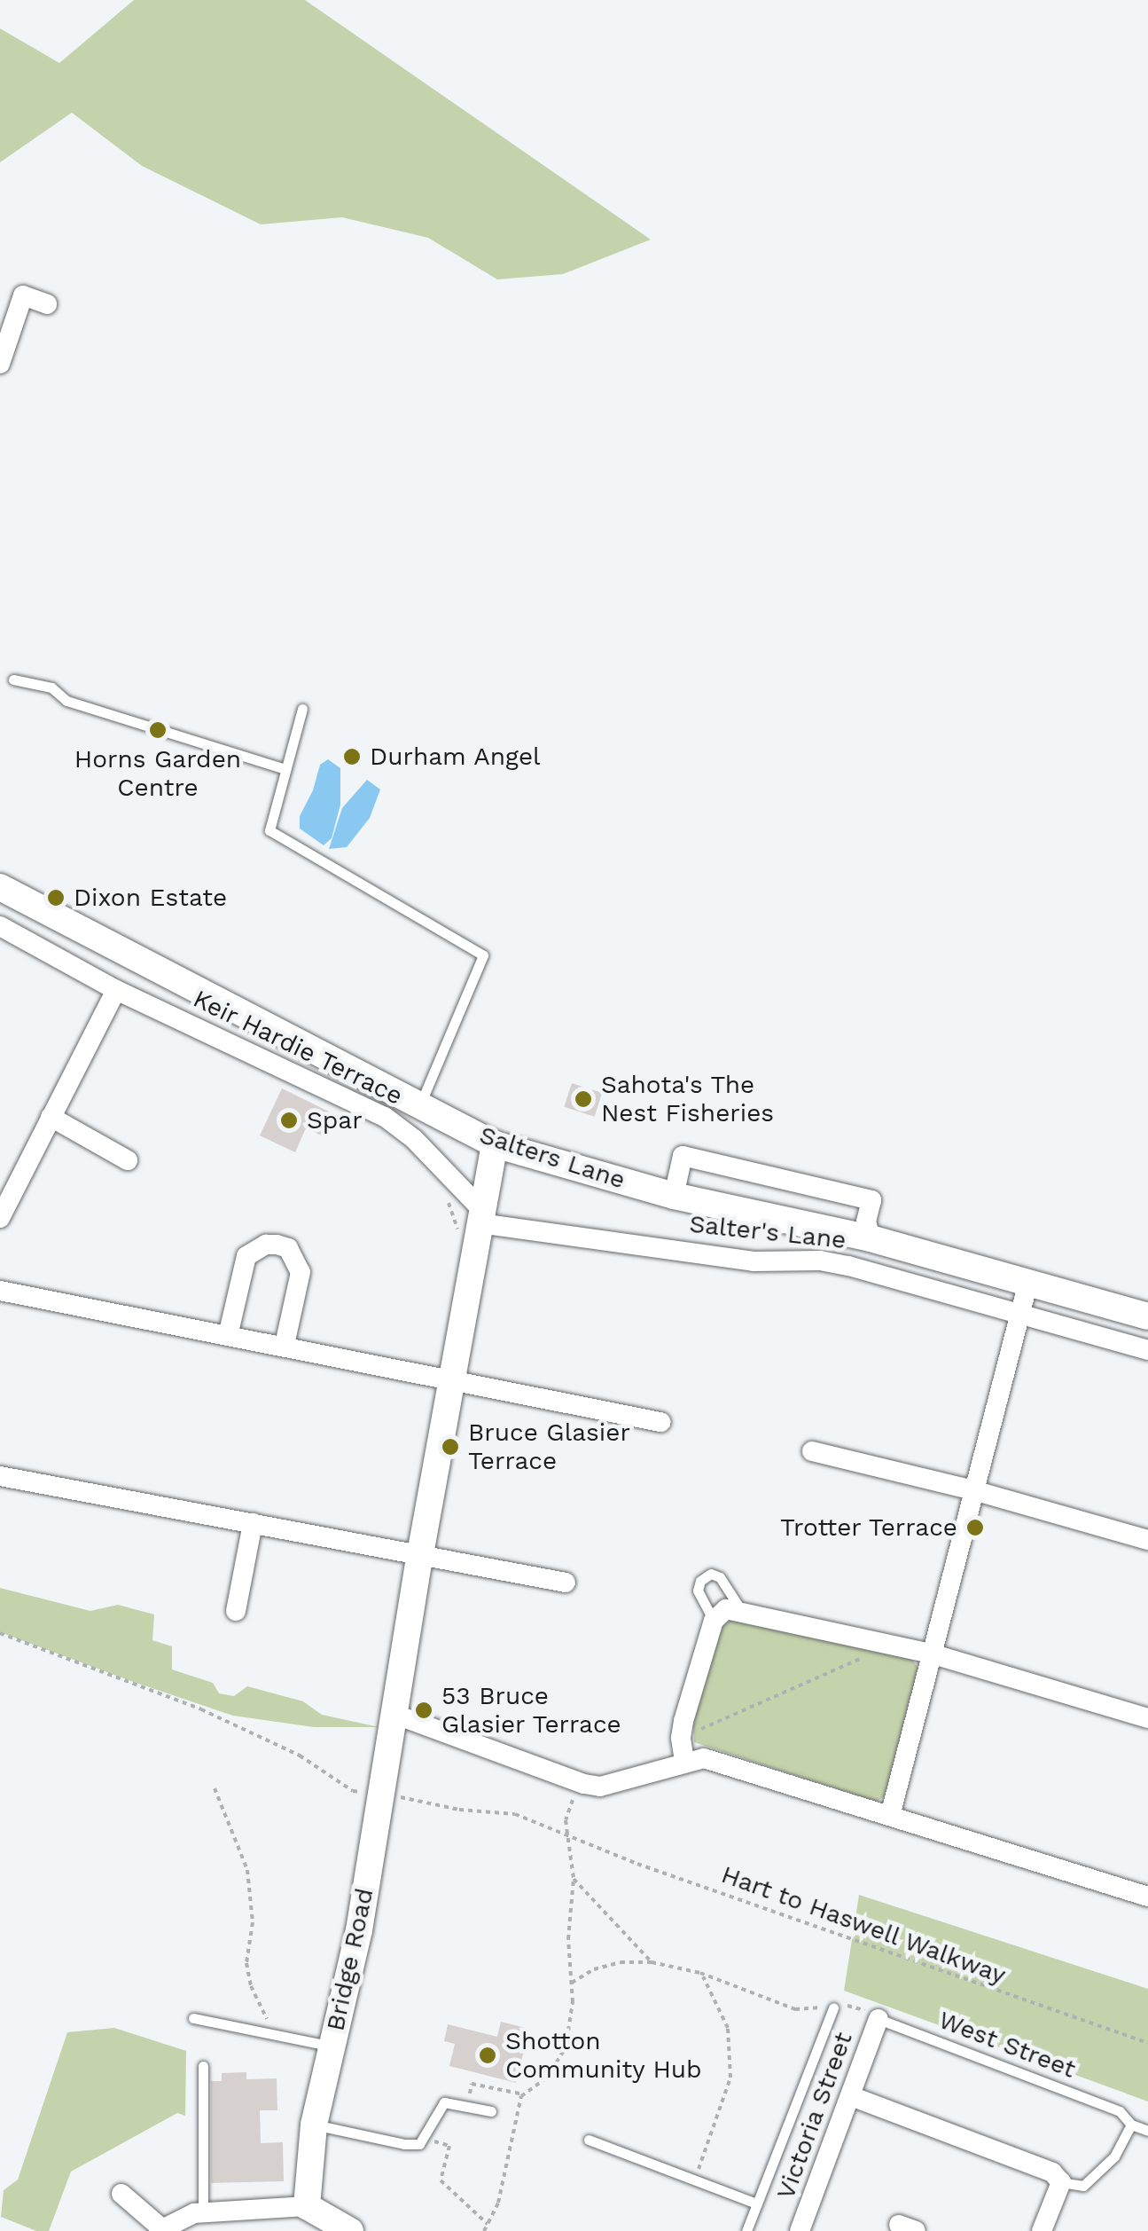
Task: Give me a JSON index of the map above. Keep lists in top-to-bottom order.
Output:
{
  "streets": {
    "main road": ["Salters Lane", "Bridge Road"],
    "street": ["Keir Hardie Terrace", "Salter's Lane", "Victoria Street"],
    "lane": ["West Street"],
    "path": ["Hart to Haswell Walkway"]
  },
  "crossings": [
    ["Keir Hardie Terrace", "Salter's Lane"],
    ["Keir Hardie Terrace", "Bridge Road"],
    ["Salters Lane", "Bridge Road"],
    ["Salter's Lane", "Bridge Road"],
    ["West Street", "Victoria Street"]
  ],
  "places": [
    "Horns Garden Centre",
    "Durham Angel",
    "Dixon Estate",
    "Sahota's The Nest Fisheries",
    "Spar",
    "Bruce Glasier Terrace",
    "Trotter Terrace",
    "53 Bruce Glasier Terrace",
    "Shotton Community Hub"
  ]
}
